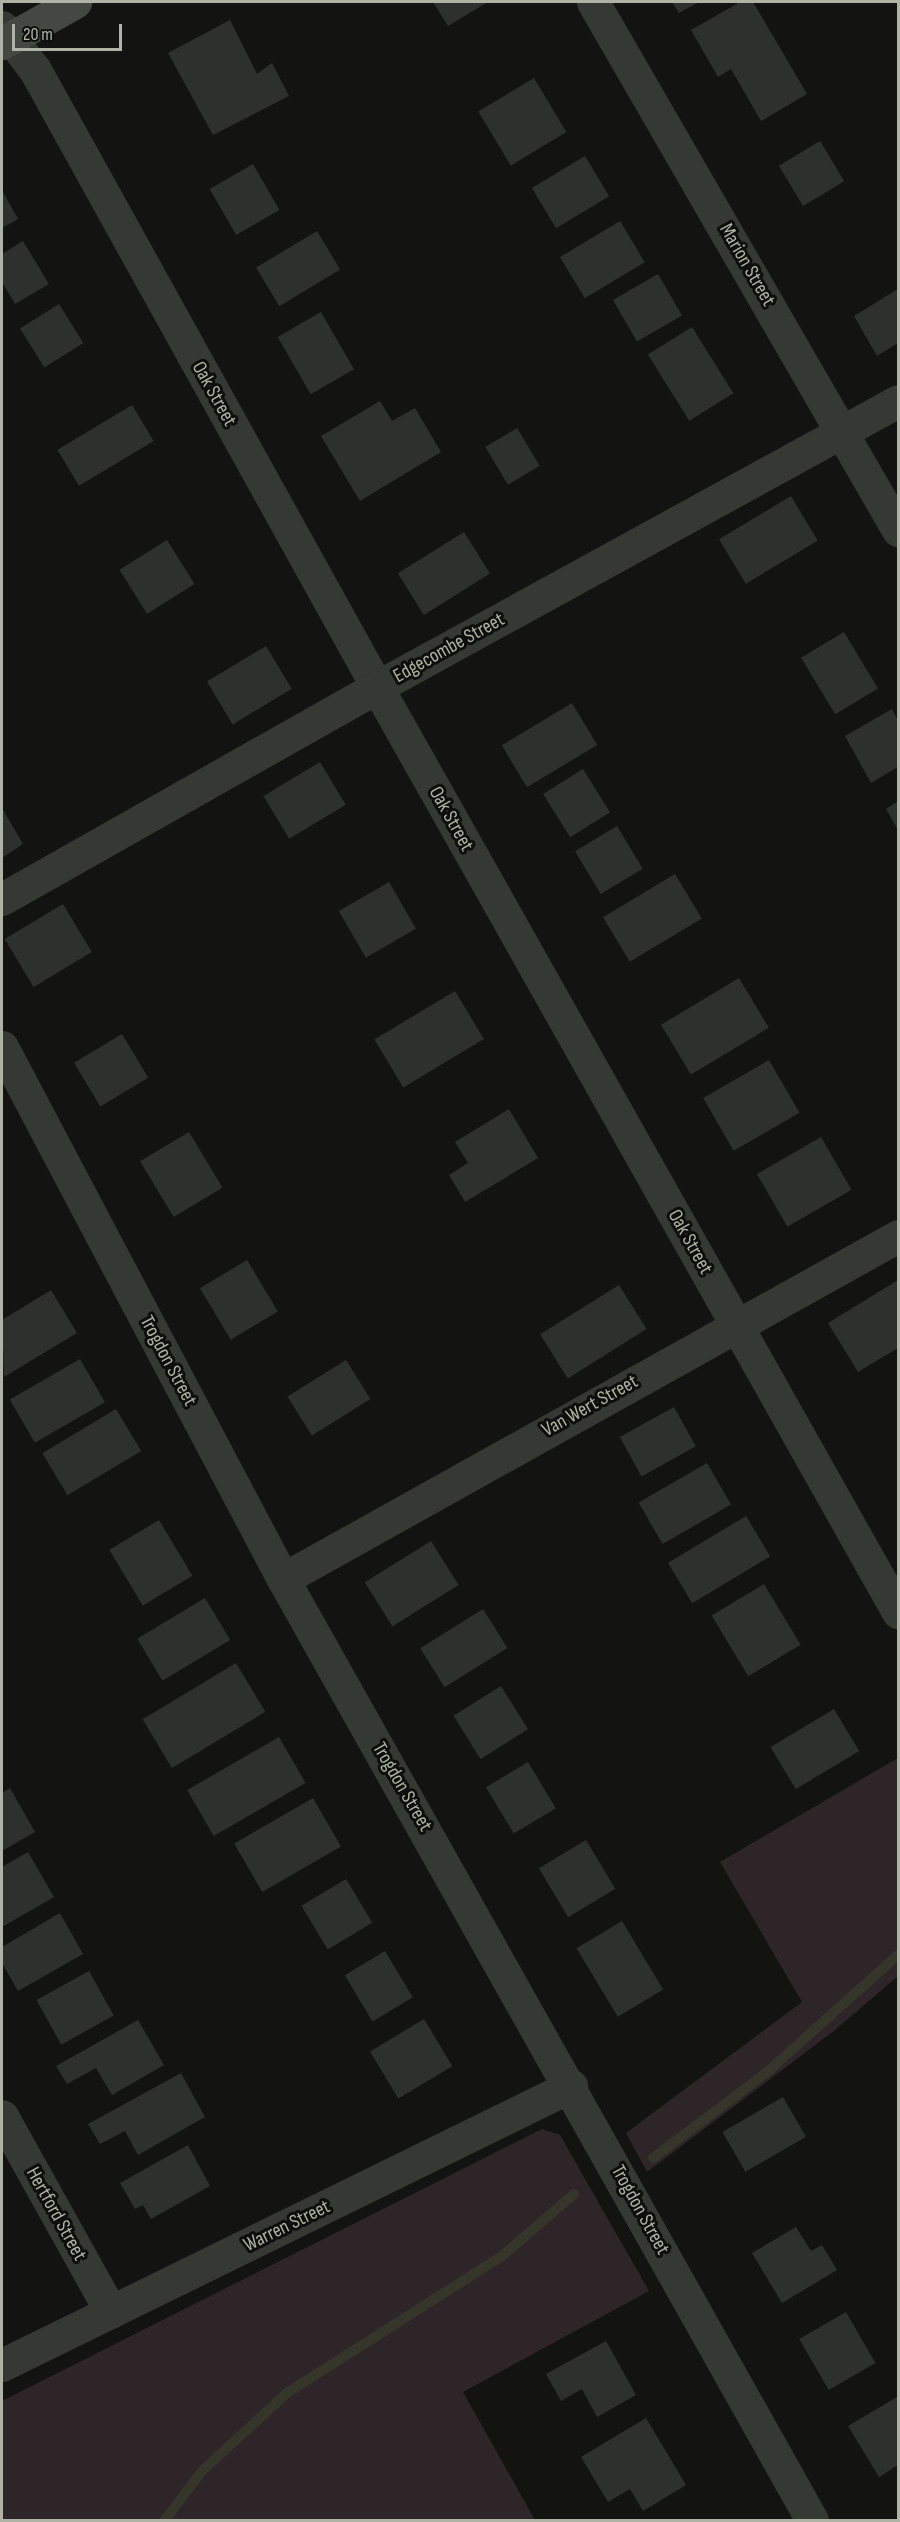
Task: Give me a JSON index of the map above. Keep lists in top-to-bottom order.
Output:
{
  "streets": {
    "street": [
      "Marion Street",
      "Oak Street",
      "Edgecombe Street",
      "Trogdon Street",
      "Van Wert Street",
      "Hertford Street",
      "Warren Street"
    ]
  },
  "crossings": [
    ["Marion Street", "Edgecombe Street"],
    ["Oak Street", "Edgecombe Street"],
    ["Oak Street", "Van Wert Street"],
    ["Trogdon Street", "Van Wert Street"],
    ["Trogdon Street", "Warren Street"],
    ["Hertford Street", "Warren Street"]
  ],
  "scale_bar": "20 m"
}
